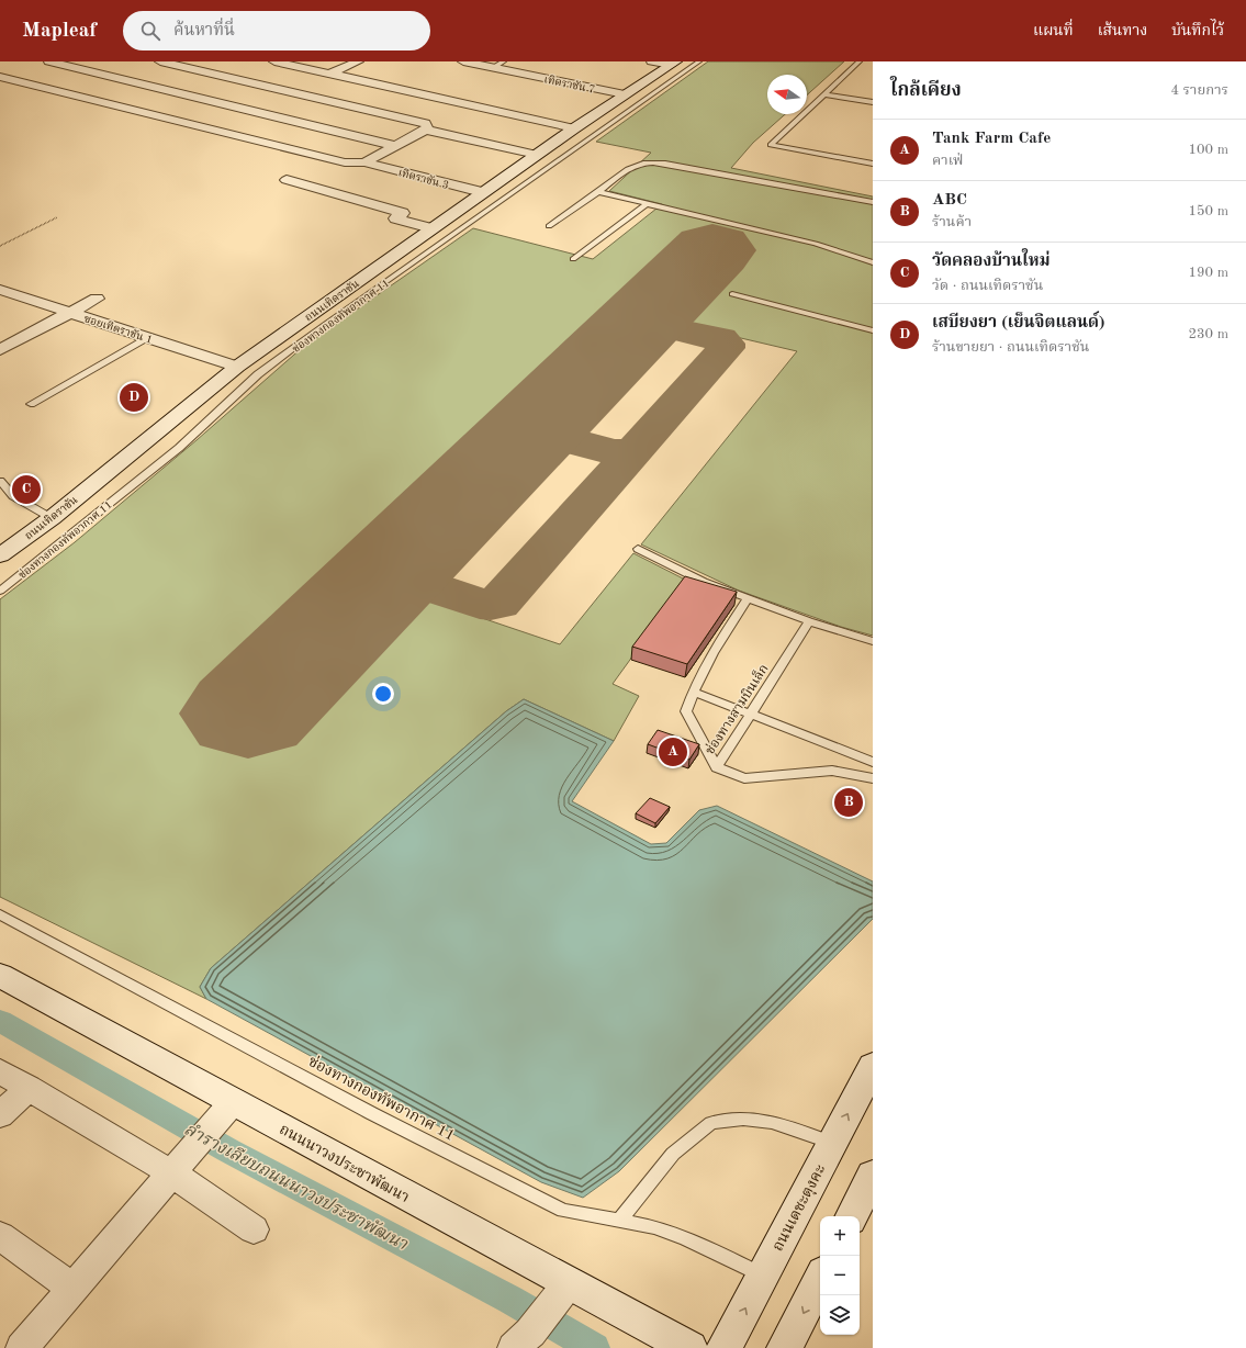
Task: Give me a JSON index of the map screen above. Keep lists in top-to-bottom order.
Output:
{
  "streets": {
    "street": [
      "เทิดราชัน 7",
      "เทิดราชัน 3",
      "ถนนเทิดราชัน",
      "ซอยเทิดราชัน 1",
      "ถนนนาวงประชาพัฒนา",
      "ถนนเดชะตุงคะ"
    ],
    "lane": ["ช่องทางกองทัพอากาศ 11", "ช่องทางสามบินเล็ก"]
  },
  "crossings": [
    ["เทิดราชัน 7", "ถนนเทิดราชัน"],
    ["เทิดราชัน 3", "ถนนเทิดราชัน"],
    ["ถนนเทิดราชัน", "ซอยเทิดราชัน 1"],
    ["ช่องทางกองทัพอากาศ 11", "ถนนเดชะตุงคะ"]
  ],
  "water": ["ลำรางเลียบถนนนาวงประชาพัฒนา"],
  "north": "left",
  "page": {
    "header": "Mapleaf",
    "search": "ค้นหาที่นี่",
    "nav": ["แผนที่", "เส้นทาง", "บันทึกไว้"],
    "heading": ["ใกล้เคียง", "4 รายการ"],
    "list": [
      {
        "mark": "A",
        "name": "Tank Farm Cafe",
        "note": "คาเฟ่",
        "value": "100 m"
      },
      {
        "mark": "B",
        "name": "ABC",
        "note": "ร้านค้า",
        "value": "150 m"
      },
      {
        "mark": "C",
        "name": "วัดคลองบ้านใหม่",
        "note": "วัด · ถนนเทิดราชัน",
        "value": "190 m"
      },
      {
        "mark": "D",
        "name": "เสบียงยา (เย็นจิตแลนด์)",
        "note": "ร้านขายยา · ถนนเทิดราชัน",
        "value": "230 m"
      }
    ],
    "pins": [
      "D",
      "C",
      "A",
      "B"
    ],
    "map_buttons": ["+", "−"]
  }
}
